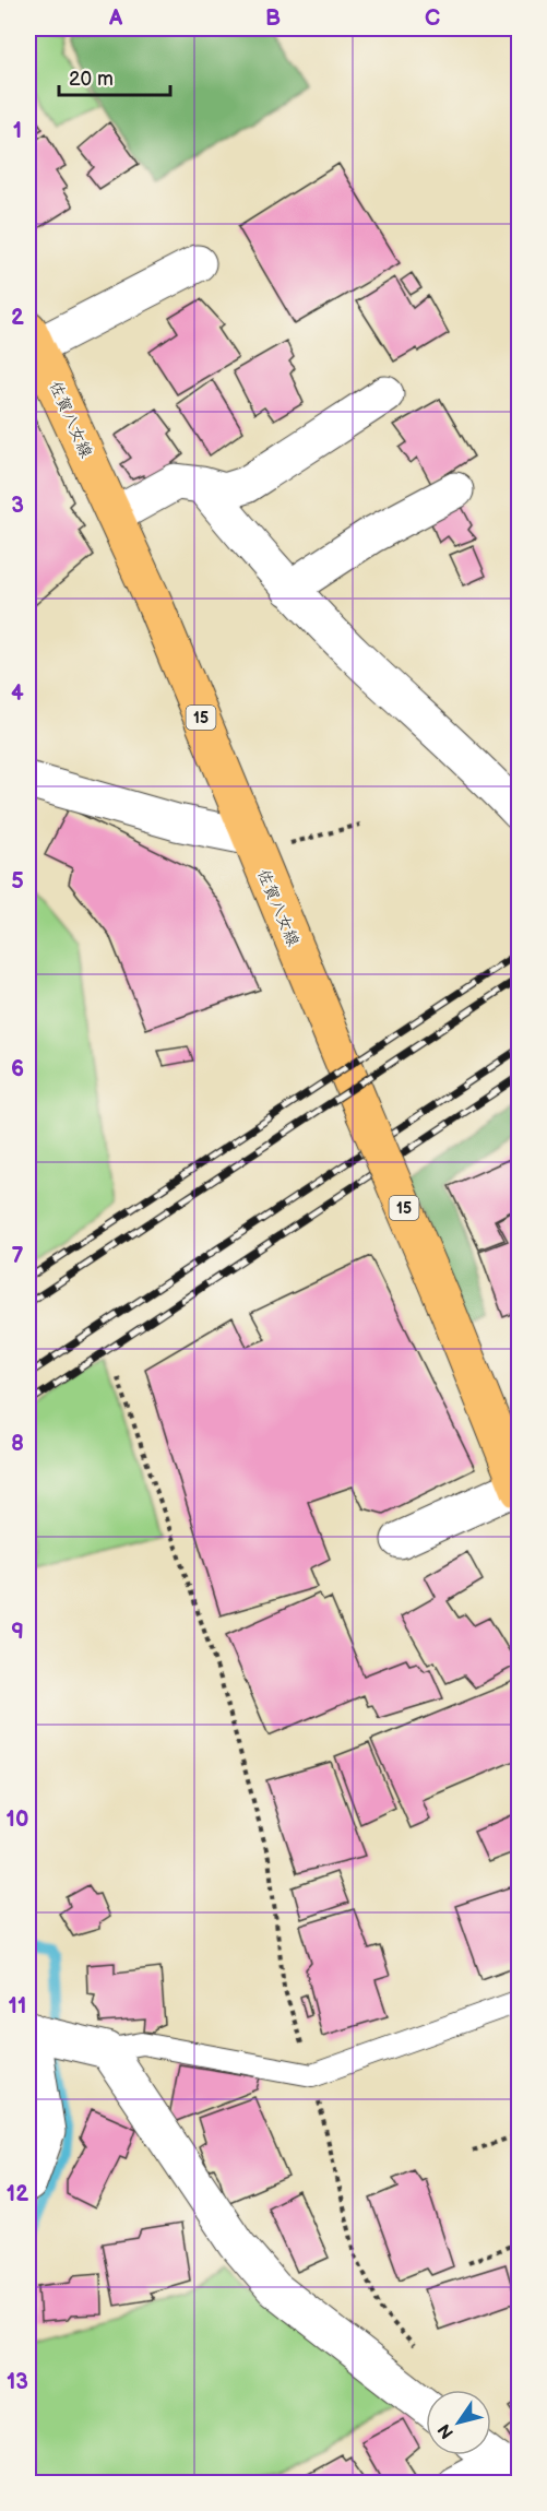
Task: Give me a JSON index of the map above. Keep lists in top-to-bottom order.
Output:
{
  "streets": {
    "main road": ["佐賀八女線", "15"]
  },
  "scale_bar": "20 m",
  "north": "bottom left",
  "grid": {
    "columns": ["A", "B", "C"],
    "rows": [
      "1",
      "2",
      "3",
      "4",
      "5",
      "6",
      "7",
      "8",
      "9",
      "10",
      "11",
      "12",
      "13"
    ]
  }
}
